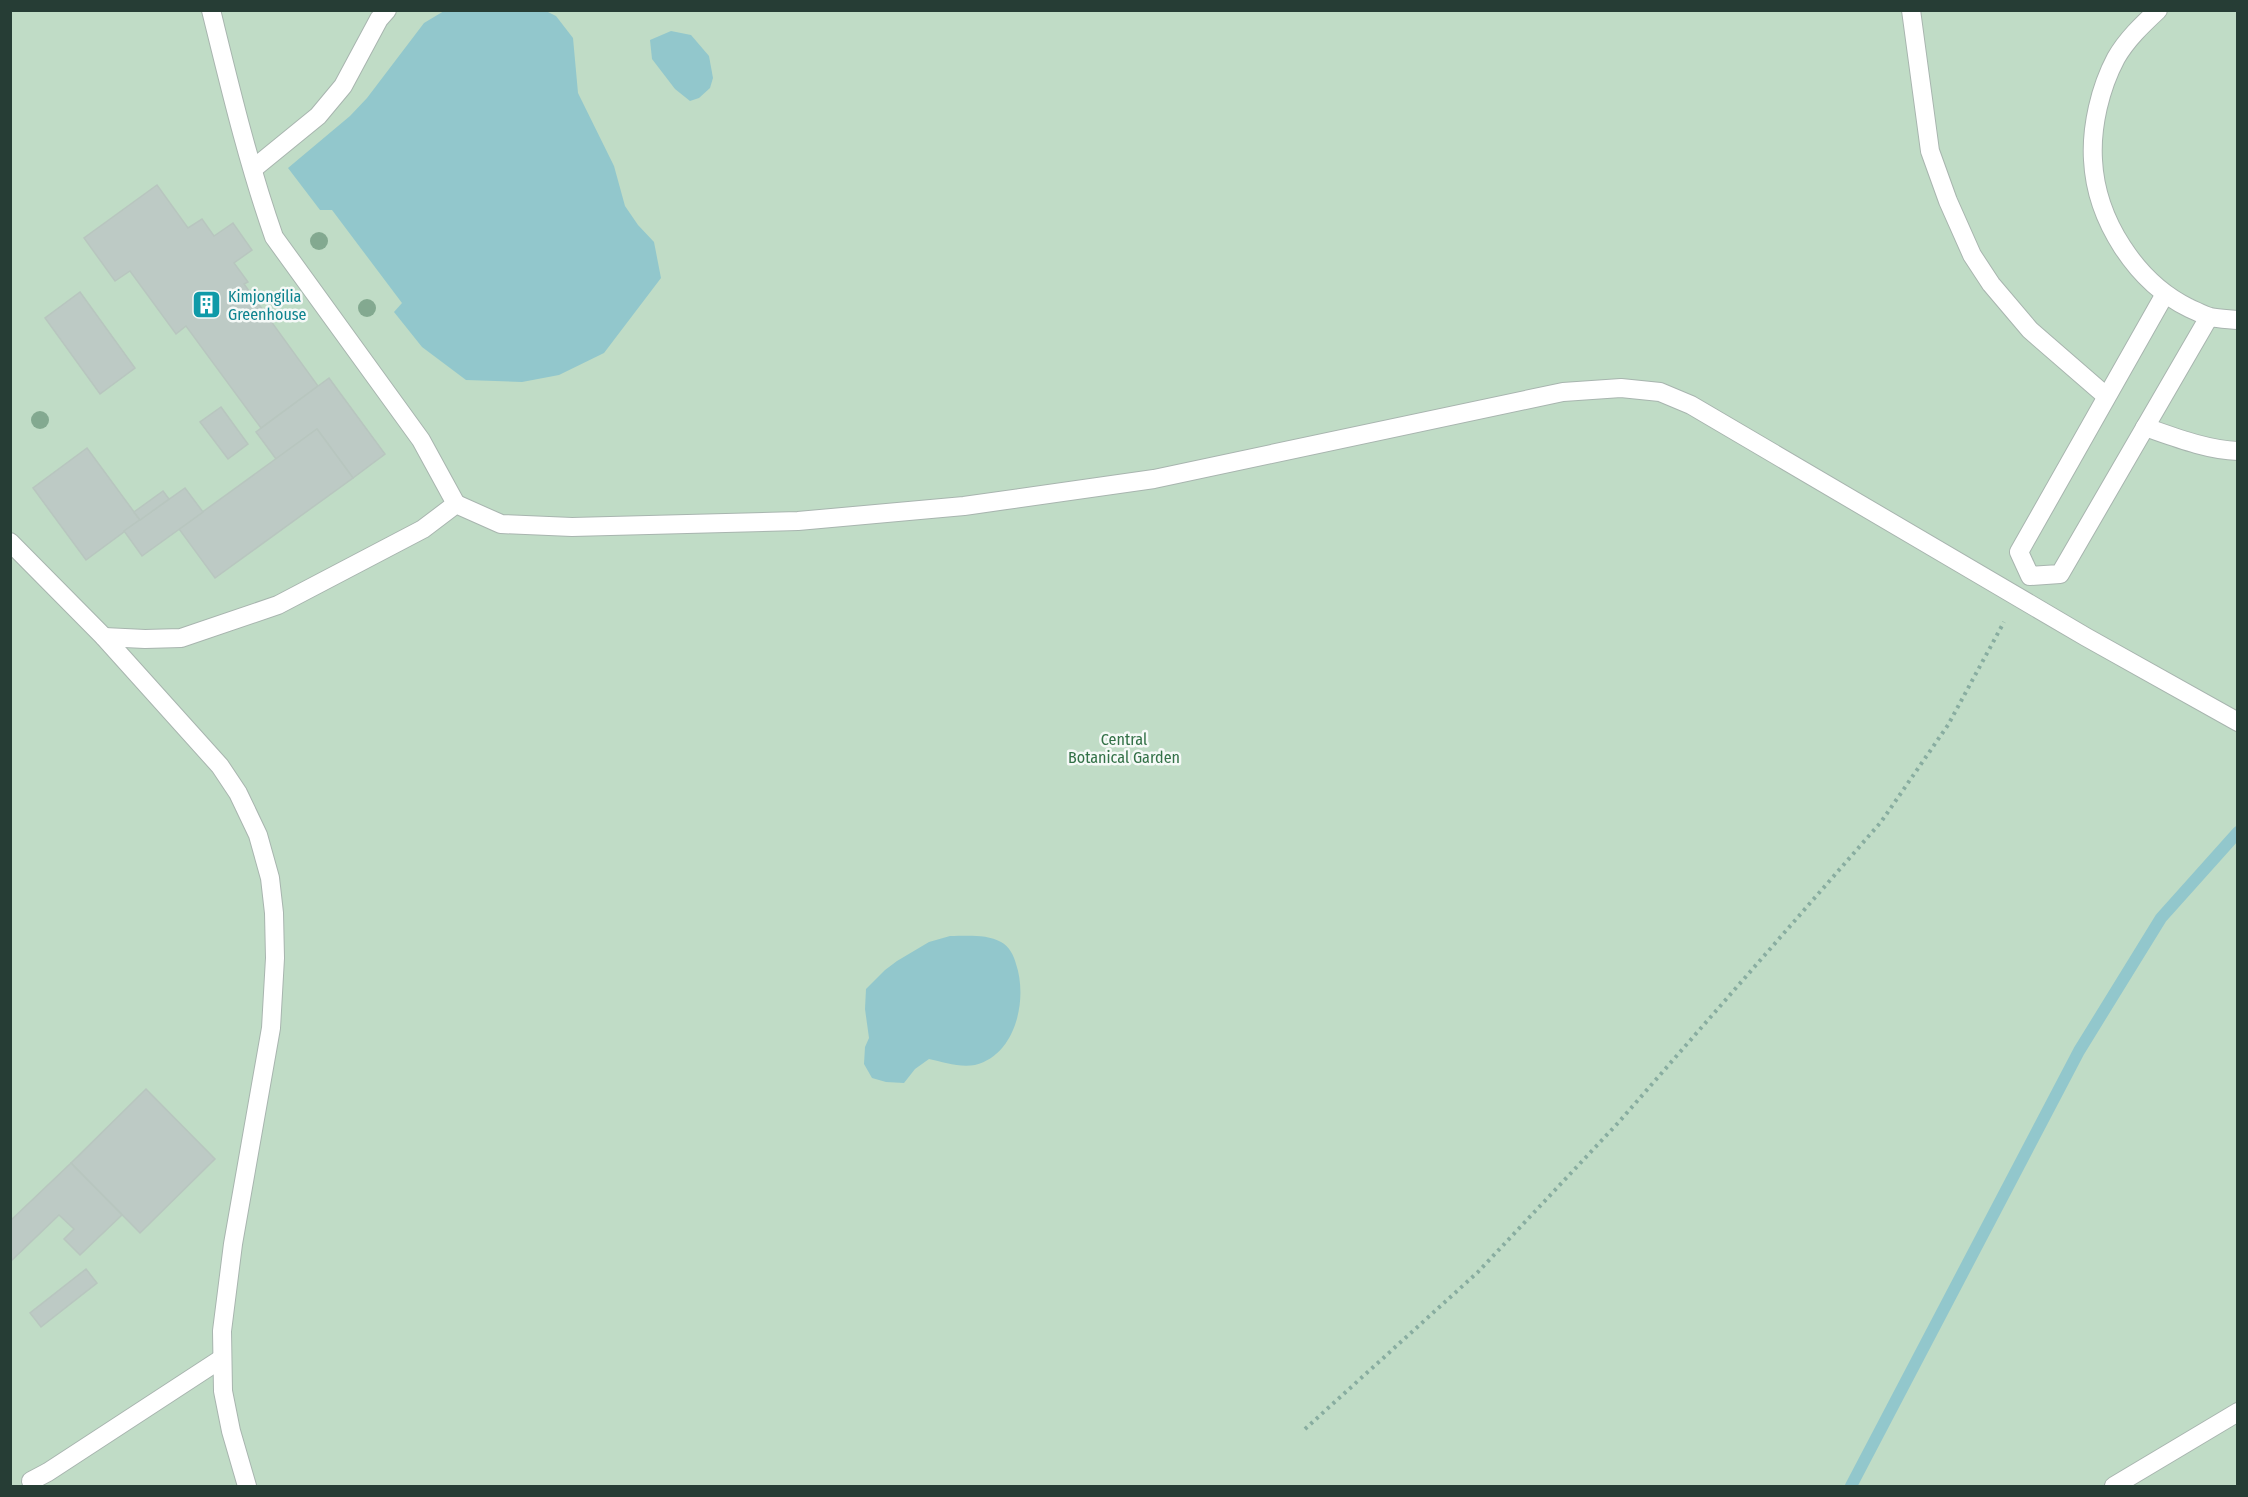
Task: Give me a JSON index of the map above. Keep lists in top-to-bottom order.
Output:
{
  "parks": ["Central Botanical Garden"],
  "places": {
    "building": ["Kimjongilia Greenhouse"]
  }
}
